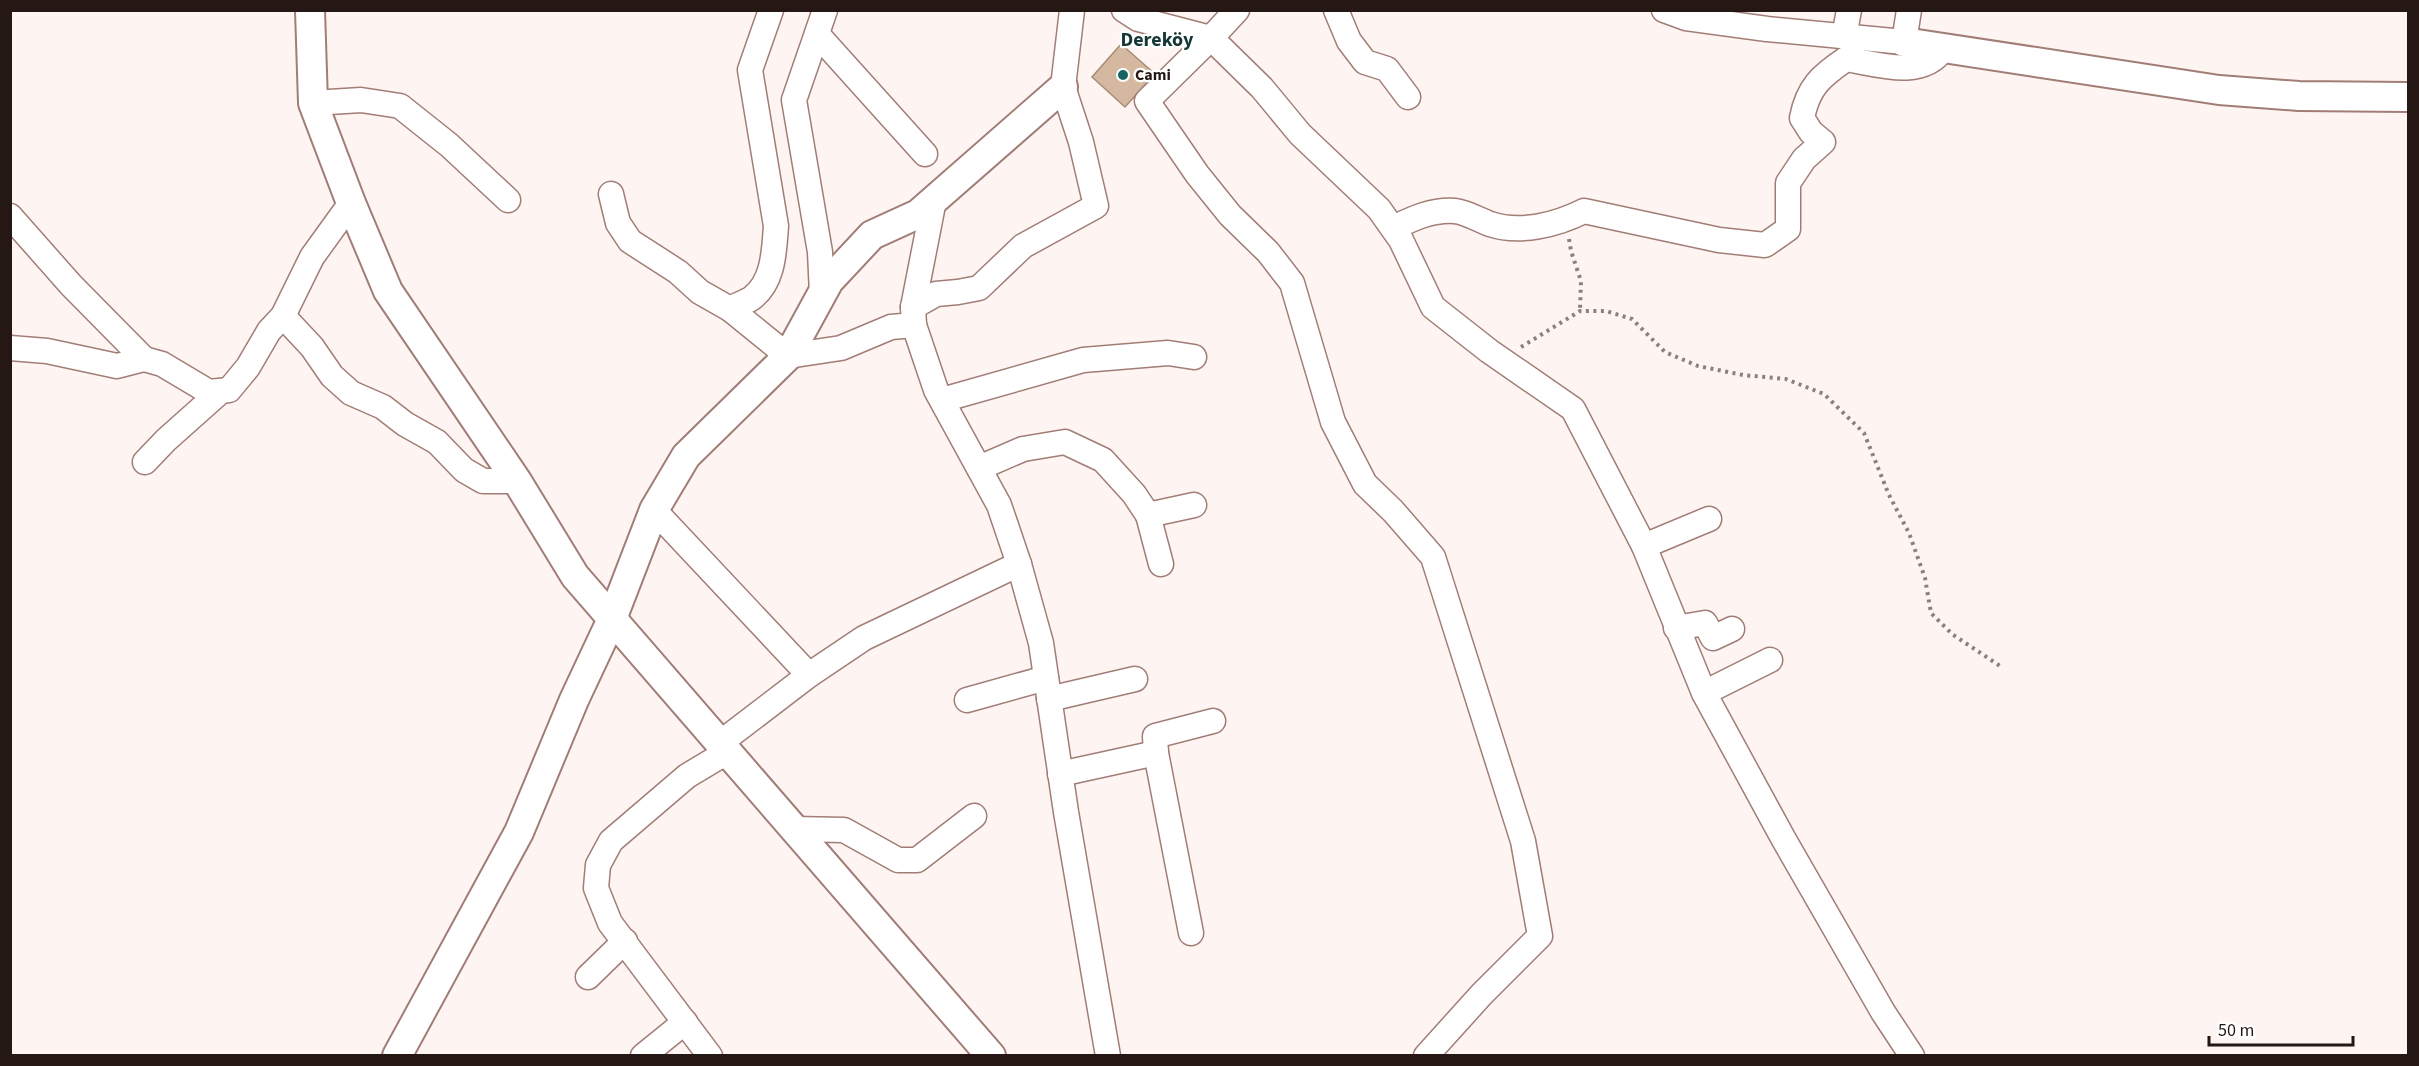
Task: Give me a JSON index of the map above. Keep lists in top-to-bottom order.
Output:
{
  "districts": ["Dereköy"],
  "places": ["Cami"],
  "scale_bar": "50 m"
}
